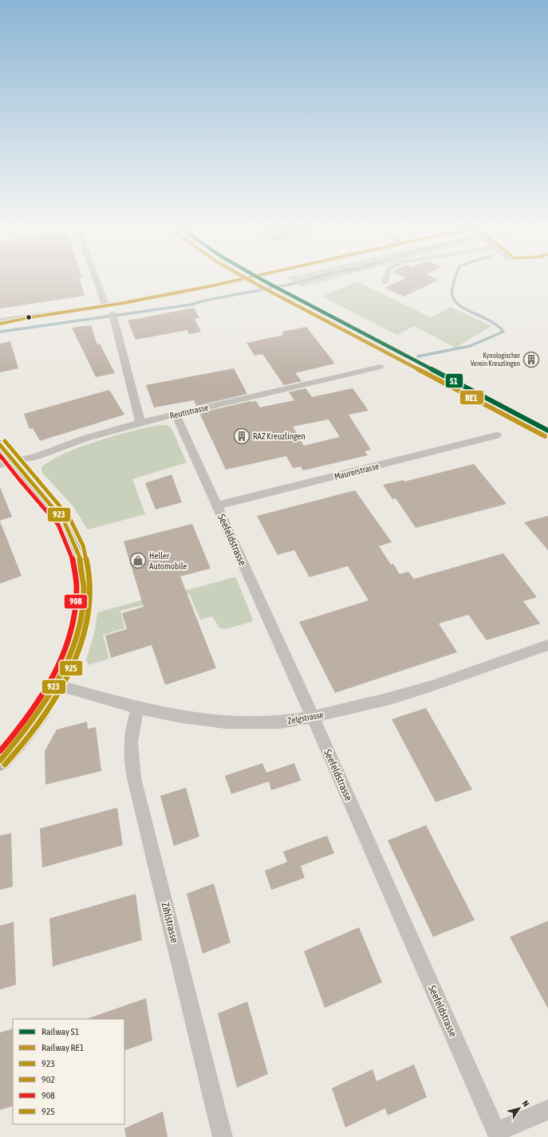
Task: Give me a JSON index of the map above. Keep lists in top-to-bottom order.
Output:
{
  "streets": {
    "street": [
      "Reutistrasse",
      "Maurerstrasse",
      "Seefeldstrasse",
      "Zelgstrasse",
      "Zihlstrasse"
    ]
  },
  "crossings": [
    ["Reutistrasse", "Seefeldstrasse"],
    ["Maurerstrasse", "Seefeldstrasse"],
    ["Seefeldstrasse", "Zelgstrasse"],
    ["Zelgstrasse", "Zihlstrasse"]
  ],
  "places": {
    "building": ["Kynologischer Verein Kreuzlingen", "RAZ Kreuzlingen"],
    "shop": ["Heller Automobile"]
  },
  "lines": [
    "rail line S1",
    "rail line RE1",
    "transit line 902",
    "transit line 925",
    "transit line 923",
    "transit line 908"
  ],
  "legend": [
    "Railway S1",
    "Railway RE1",
    "923",
    "902",
    "908",
    "925"
  ],
  "north": "top right"
}
